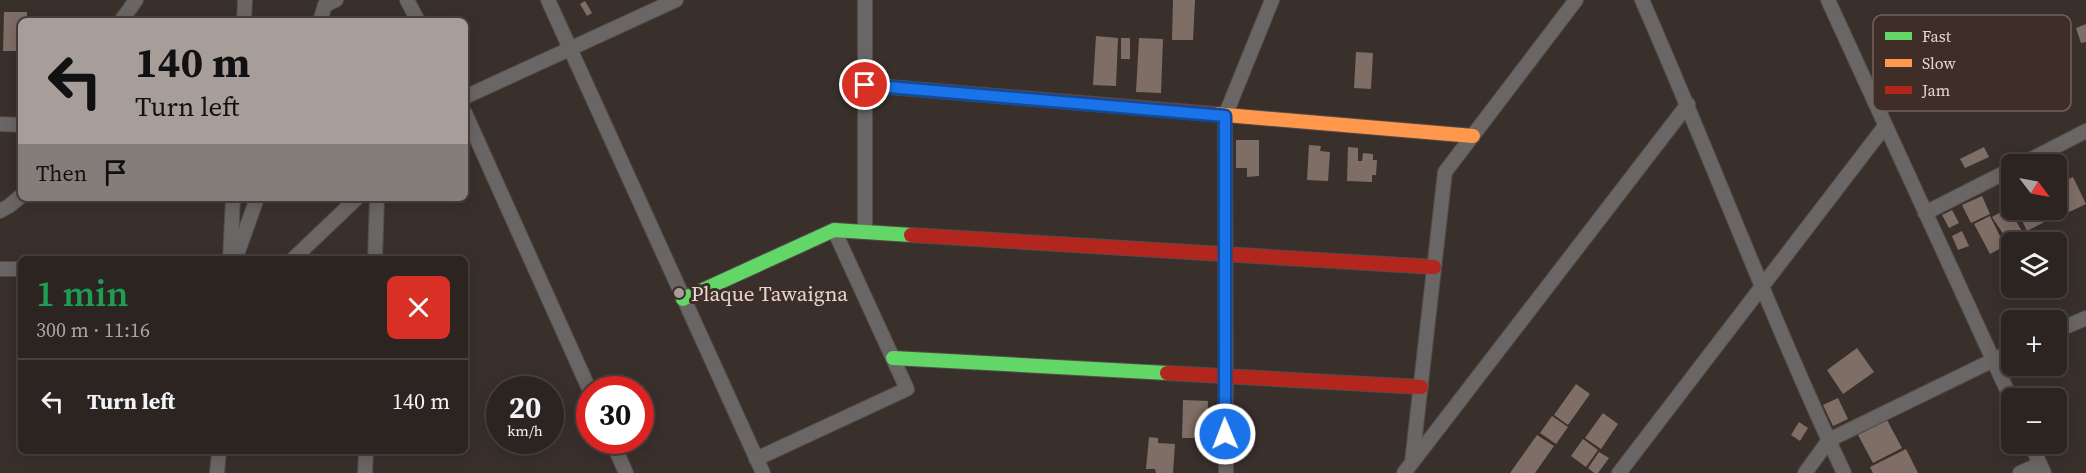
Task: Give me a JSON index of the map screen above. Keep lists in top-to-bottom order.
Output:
{
  "places": ["Plaque Tawaigna"],
  "legend": ["Fast", "Slow", "Jam"],
  "north": "bottom right",
  "page": {
    "turn": ["140 m", "Turn left"],
    "then": "Then",
    "map_buttons": ["+", "−"],
    "heading": ["1 min", "300 m · 11:16"],
    "list": [
      {
        "name": "Turn left",
        "value": "140 m"
      }
    ],
    "speed": "20 km/h",
    "limit": "30"
  }
}
